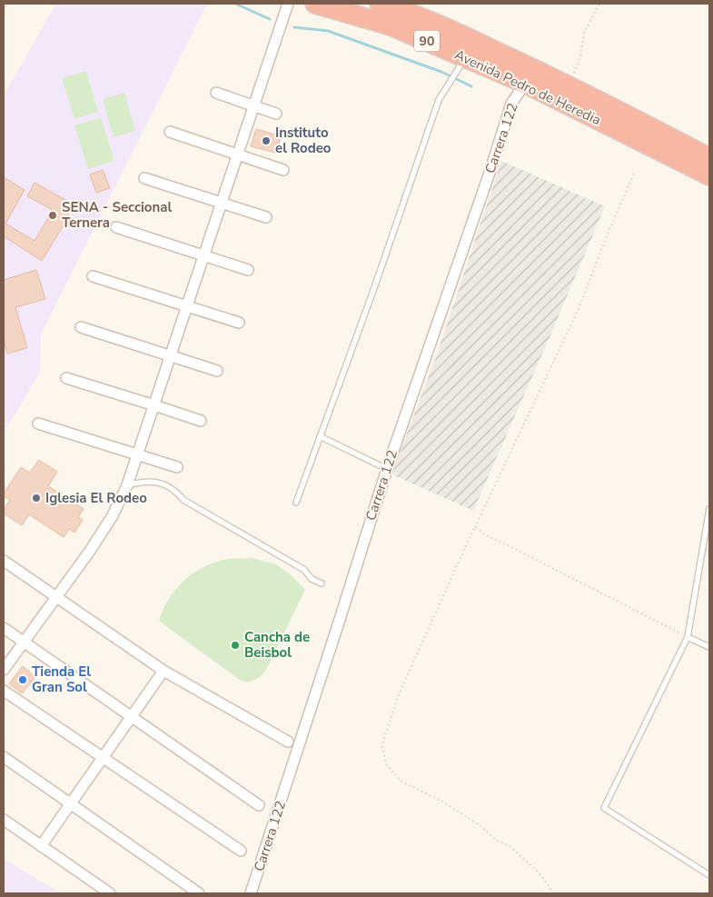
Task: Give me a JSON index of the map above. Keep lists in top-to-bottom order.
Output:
{
  "streets": {
    "highway": ["90", "Avenida Pedro de Heredia"],
    "street": ["Carrera 122"]
  },
  "crossings": [
    ["Avenida Pedro de Heredia", "Carrera 122"]
  ],
  "places": [
    "Instituto el Rodeo",
    "SENA - Seccional Ternera",
    "Iglesia El Rodeo",
    "Cancha de Beisbol",
    "Tienda El Gran Sol"
  ]
}
